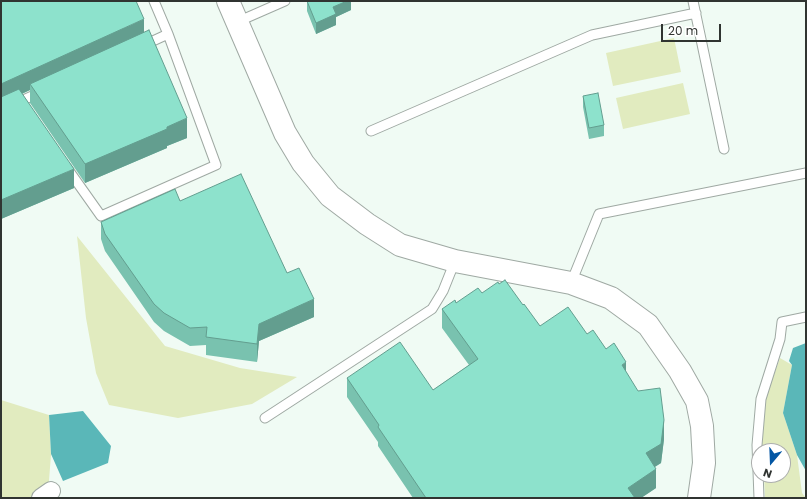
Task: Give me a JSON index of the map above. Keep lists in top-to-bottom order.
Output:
{
  "scale_bar": "20 m",
  "north": "bottom"
}
